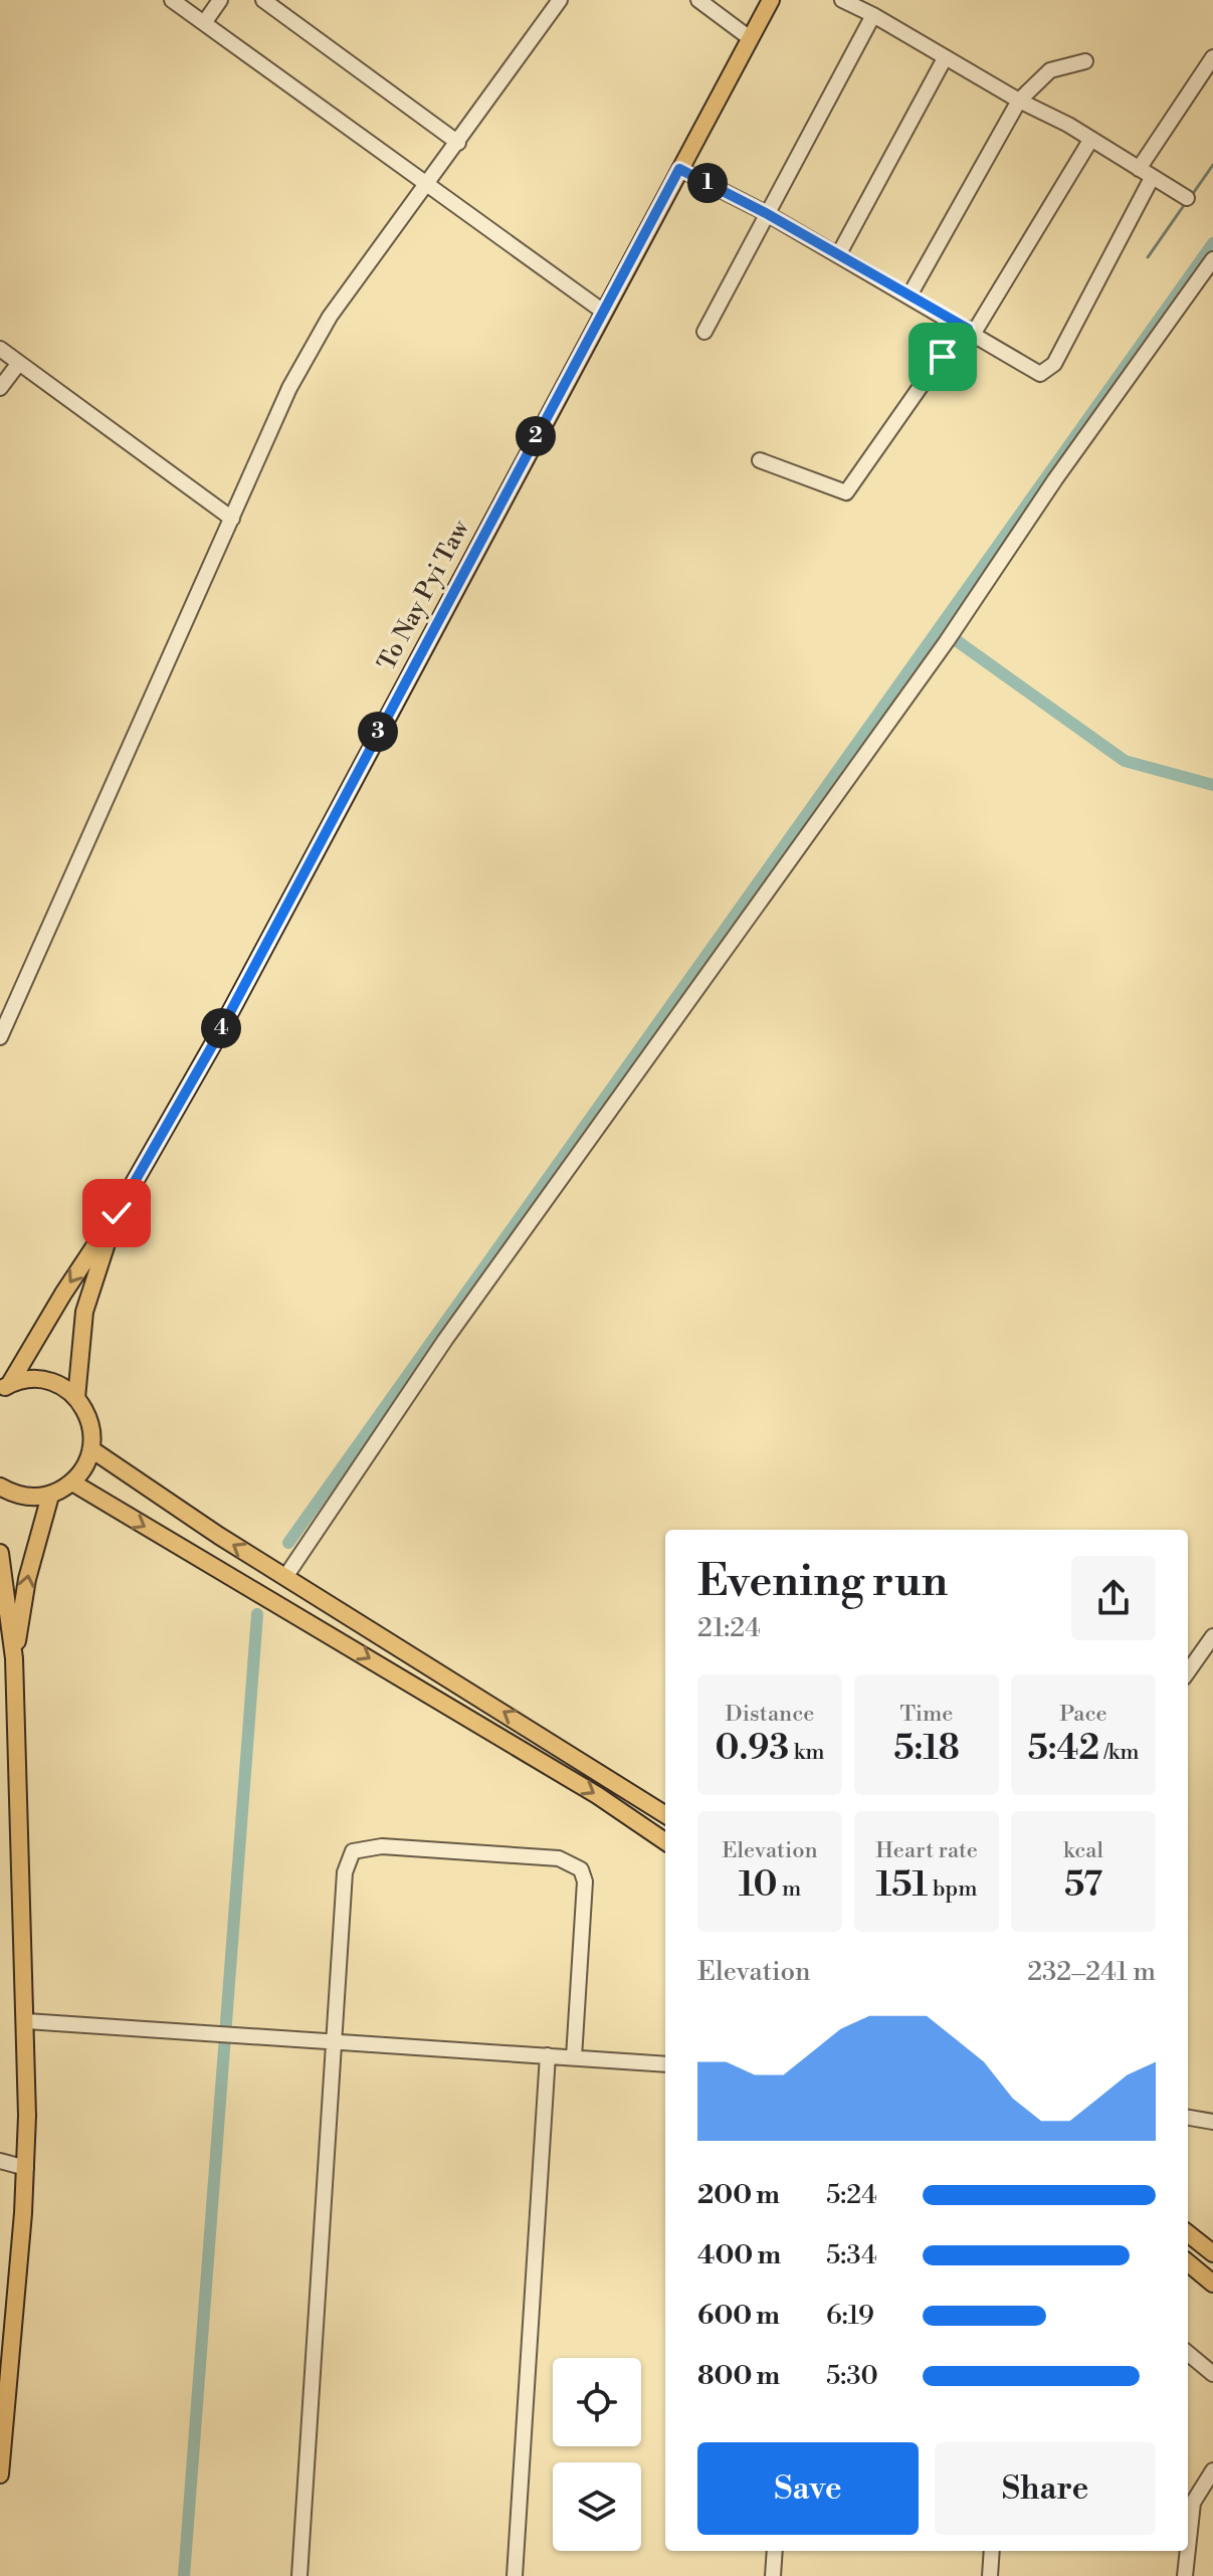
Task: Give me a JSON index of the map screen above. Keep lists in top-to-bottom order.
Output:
{
  "streets": {
    "main road": ["To Nay Pyi Taw"]
  },
  "page": {
    "pins": [
      "1",
      "2",
      "3",
      "4"
    ],
    "heading": ["Evening run", "21:24"],
    "stats": [
      ["Distance", "0.93 km"],
      ["Time", "5:18"],
      ["Pace", "5:42 /km"],
      ["Elevation", "10 m"],
      ["Heart rate", "151 bpm"],
      ["kcal", "57"]
    ],
    "chart": ["Elevation", "232–241 m"],
    "list": [
      {
        "name": "200 m",
        "note": "5:24"
      },
      {
        "name": "400 m",
        "note": "5:34"
      },
      {
        "name": "600 m",
        "note": "6:19"
      },
      {
        "name": "800 m",
        "note": "5:30"
      }
    ],
    "buttons": ["Save", "Share"]
  }
}
